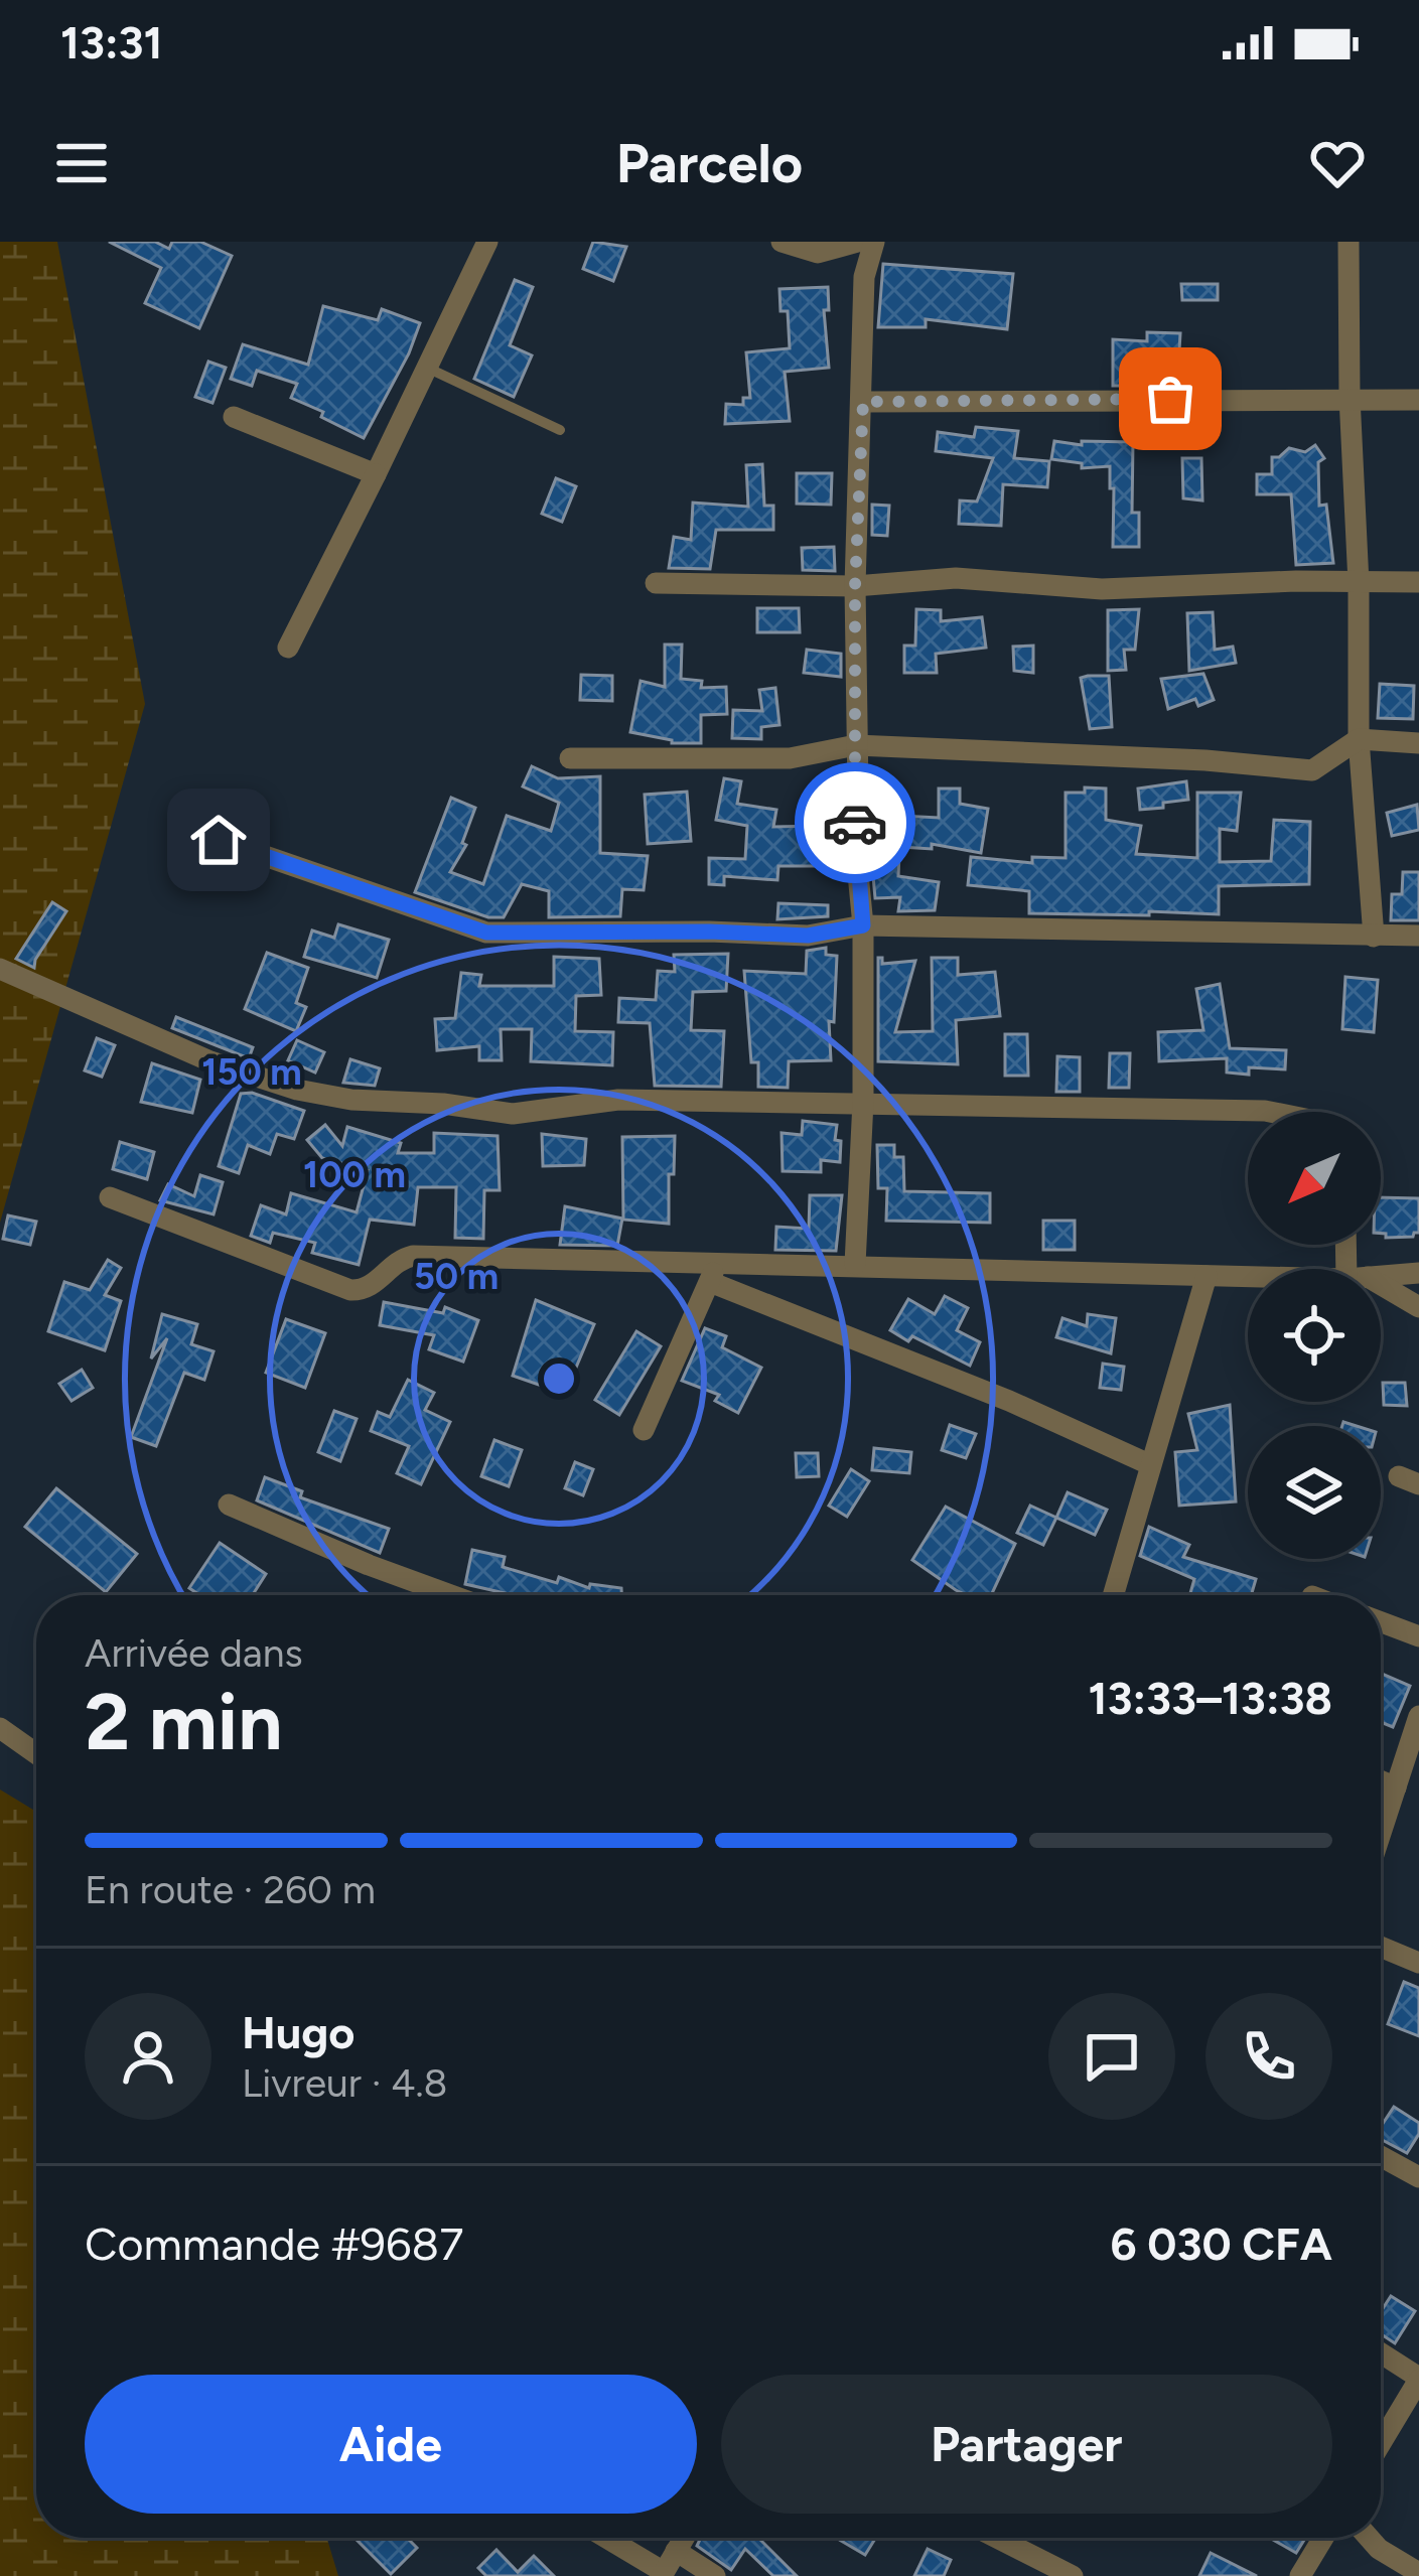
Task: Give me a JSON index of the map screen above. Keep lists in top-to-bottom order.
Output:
{
  "north": "bottom left",
  "page": {
    "status": "13:31",
    "header": "Parcelo",
    "heading": ["2 min", "Arrivée dans", "13:33–13:38"],
    "panel": [
      "Hugo",
      "Livreur · 4.8",
      "Commande #9687",
      "6 030 CFA"
    ],
    "bar": "En route · 260 m",
    "buttons": ["Aide", "Partager"]
  },
  "rings": ["150 m", "100 m", "50 m"]
}
